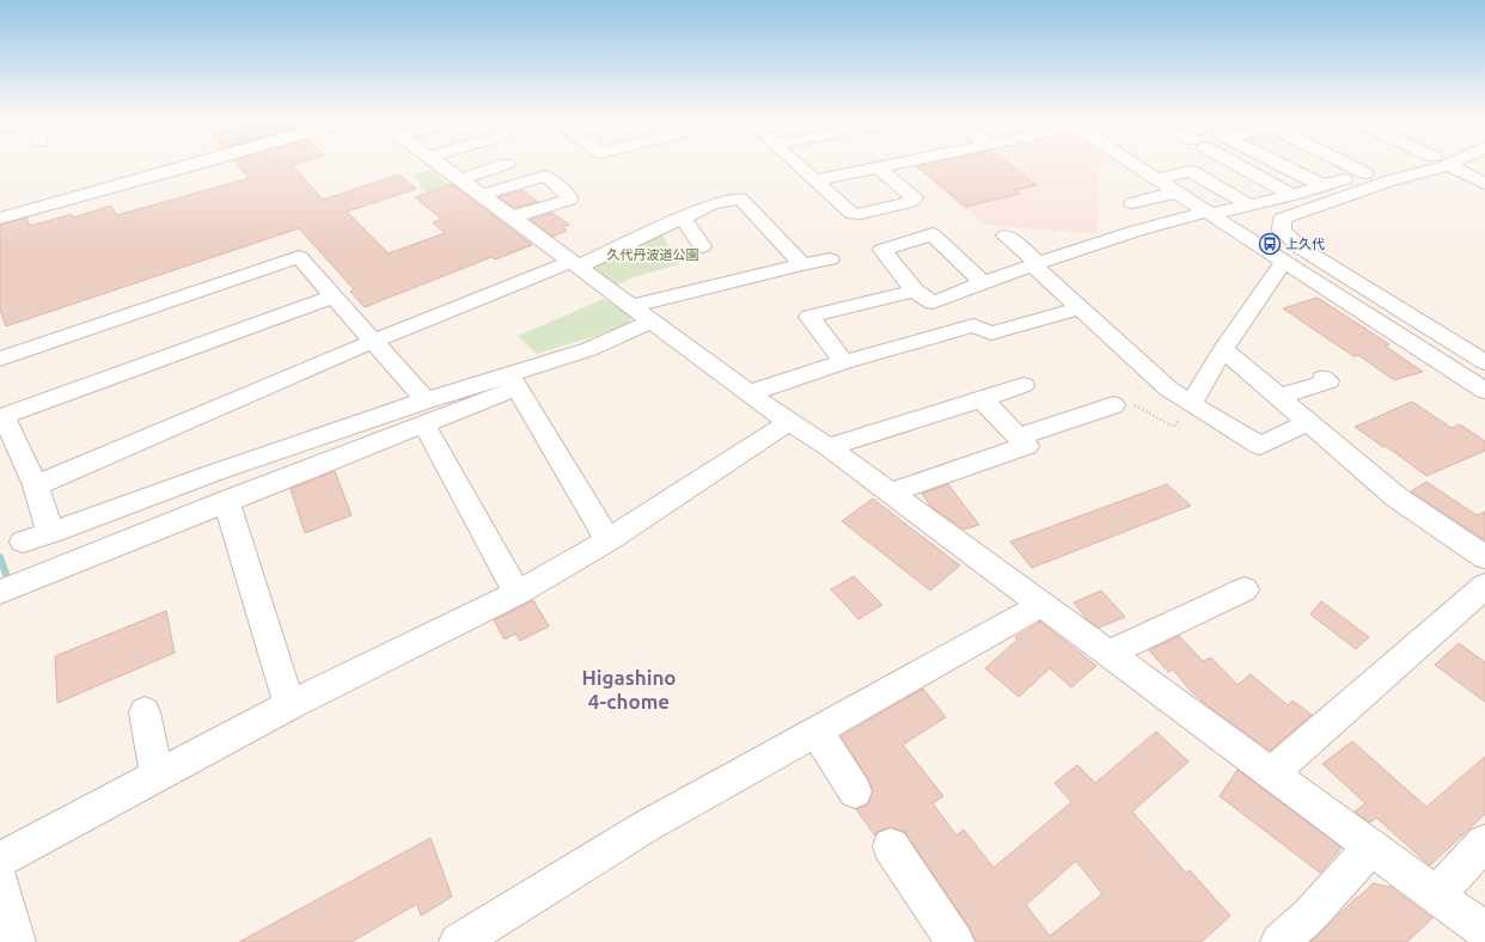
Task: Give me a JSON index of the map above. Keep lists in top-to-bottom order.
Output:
{
  "districts": ["Higashino 4-chome"],
  "parks": ["久代丹波道公園"],
  "places": {
    "bus stop": ["上久代"]
  }
}
